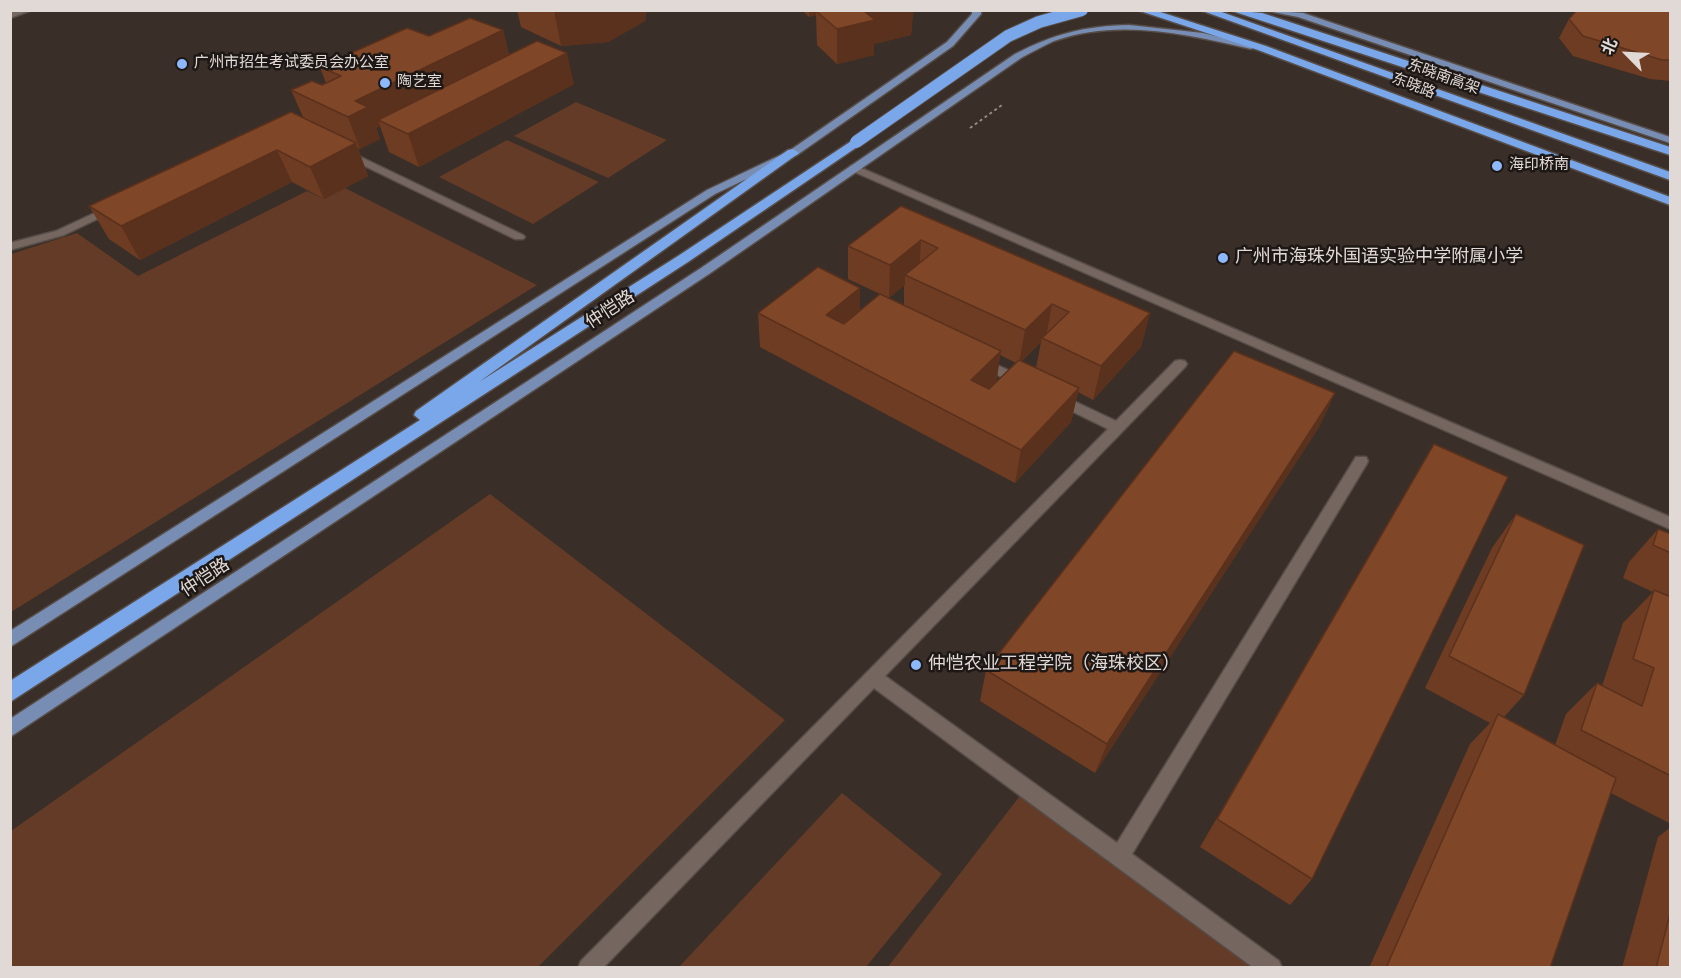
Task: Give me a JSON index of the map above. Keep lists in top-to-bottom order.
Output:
{
  "streets": {
    "highway": ["东晓南高架", "东晓路"],
    "main road": ["仲恺路"]
  },
  "crossings": [
    ["东晓路", "仲恺路"]
  ],
  "places": [
    "广州市招生考试委员会办公室",
    "陶艺室",
    "海印桥南",
    "广州市海珠外国语实验中学附属小学",
    "仲恺农业工程学院（海珠校区）"
  ],
  "north": "top left"
}
